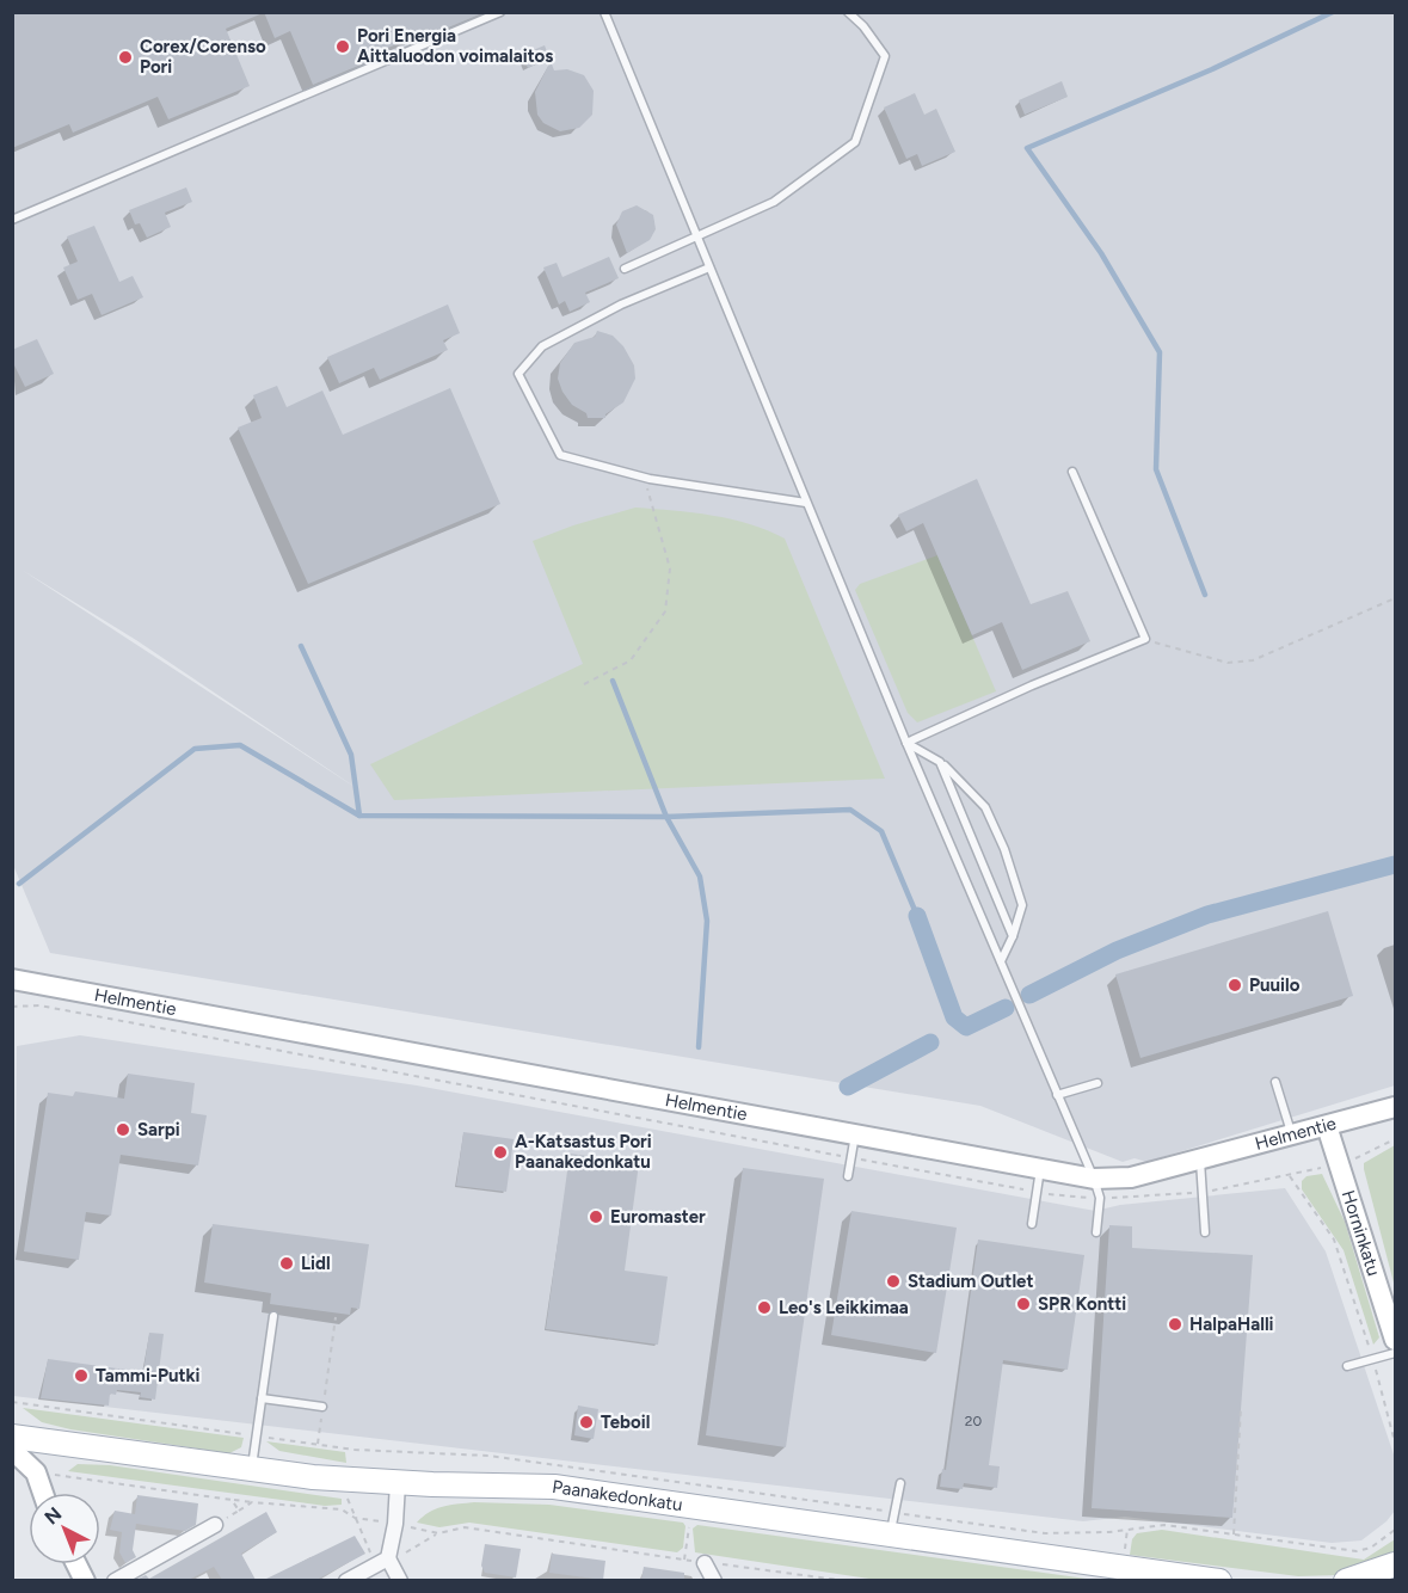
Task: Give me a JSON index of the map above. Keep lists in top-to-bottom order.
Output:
{
  "streets": {
    "main road": ["Paanakedonkatu"],
    "street": ["Helmentie", "Horninkatu"]
  },
  "crossings": [
    ["Helmentie", "Horninkatu"]
  ],
  "places": [
    "Pori Energia Aittaluodon voimalaitos",
    "Corex/Corenso Pori",
    "Puuilo",
    "Sarpi",
    "A-Katsastus Pori Paanakedonkatu",
    "Euromaster",
    "Lidl",
    "Stadium Outlet",
    "SPR Kontti",
    "Leo's Leikkimaa",
    "HalpaHalli",
    "Tammi-Putki",
    "Teboil"
  ],
  "house_numbers": ["20"],
  "north": "top left"
}
